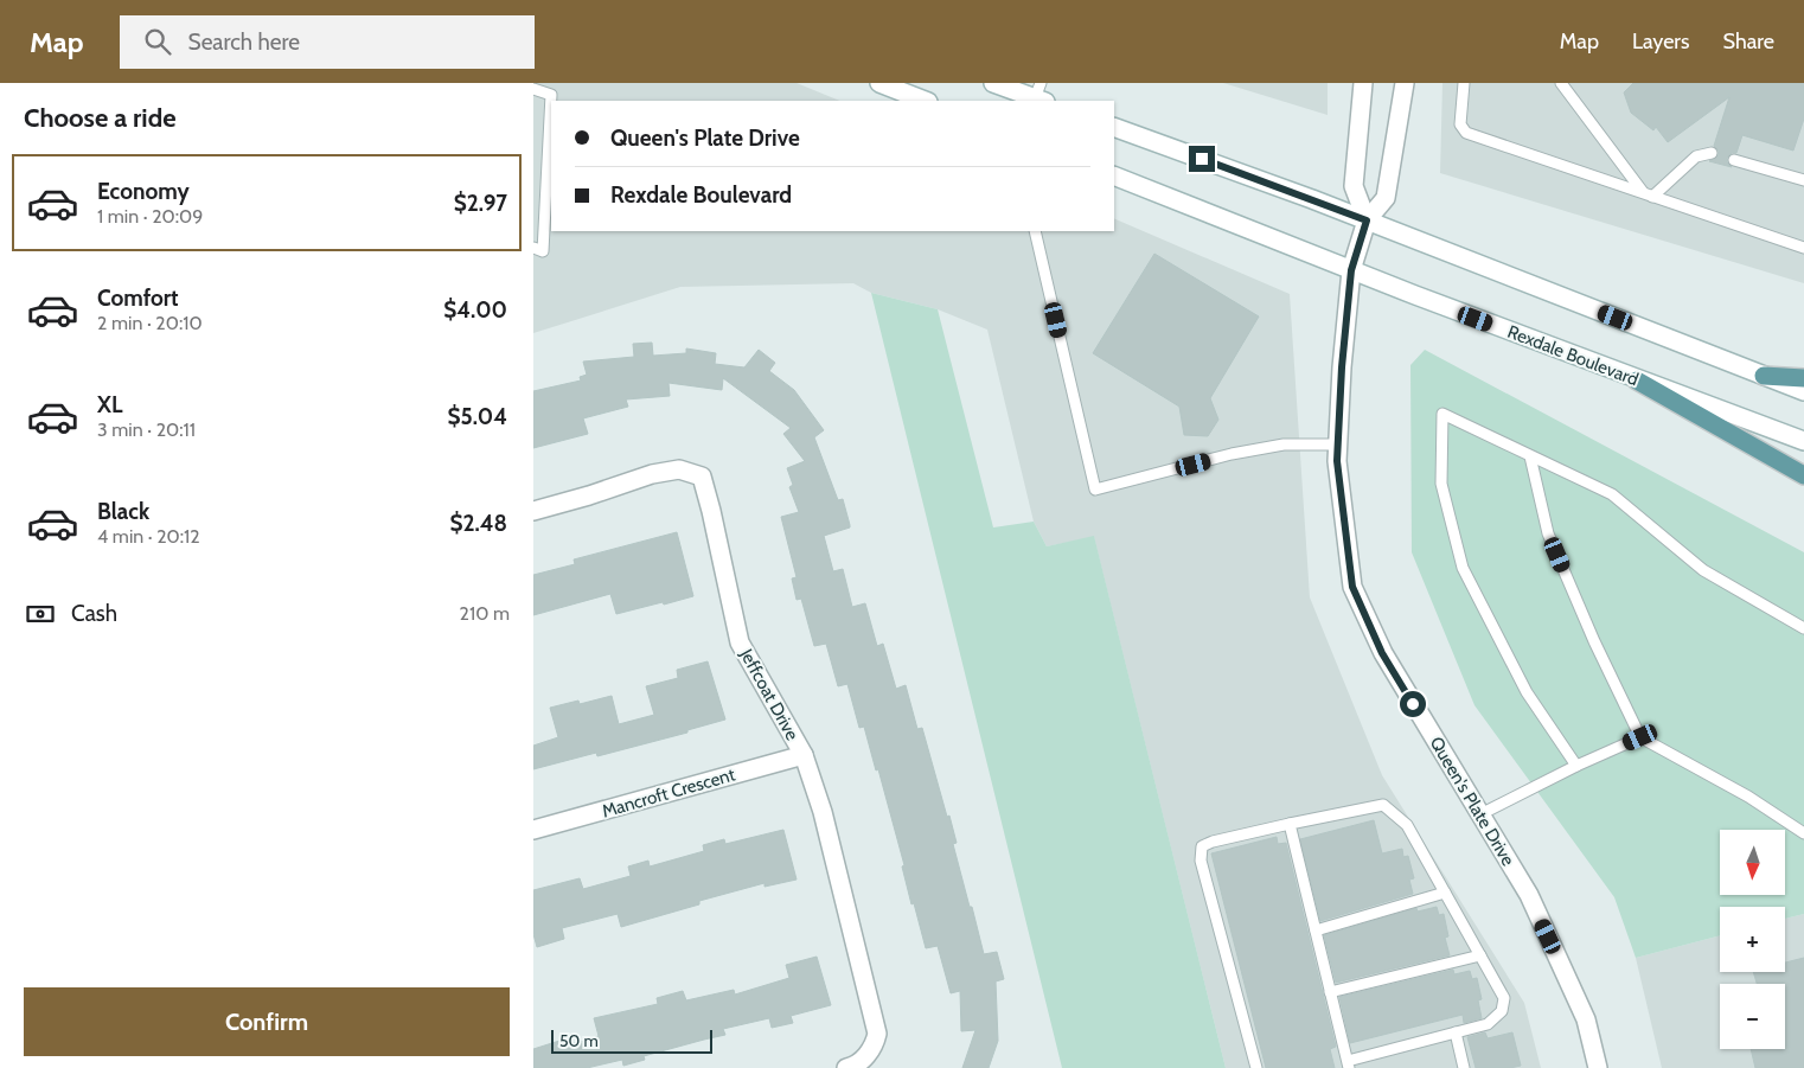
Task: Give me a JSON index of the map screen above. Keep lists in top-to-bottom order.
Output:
{
  "streets": {
    "street": [
      "Rexdale Boulevard",
      "Jeffcoat Drive",
      "Mancroft Crescent",
      "Queen's Plate Drive"
    ]
  },
  "crossings": [
    ["Rexdale Boulevard", "Queen's Plate Drive"],
    ["Jeffcoat Drive", "Mancroft Crescent"]
  ],
  "scale_bar": "50 m",
  "north": "bottom",
  "page": {
    "header": "Map",
    "search": "Search here",
    "nav": ["Map", "Layers", "Share"],
    "heading": "Choose a ride",
    "banner": ["Queen's Plate Drive", "Rexdale Boulevard"],
    "list": [
      {
        "name": "Economy",
        "note": "1 min · 20:09",
        "value": "$2.97"
      },
      {
        "name": "Comfort",
        "note": "2 min · 20:10",
        "value": "$4.00"
      },
      {
        "name": "XL",
        "note": "3 min · 20:11",
        "value": "$5.04"
      },
      {
        "name": "Black",
        "note": "4 min · 20:12",
        "value": "$2.48"
      }
    ],
    "pay": ["Cash", "210 m"],
    "map_buttons": ["+", "−"],
    "buttons": "Confirm",
    "scale": "50 m"
  }
}
